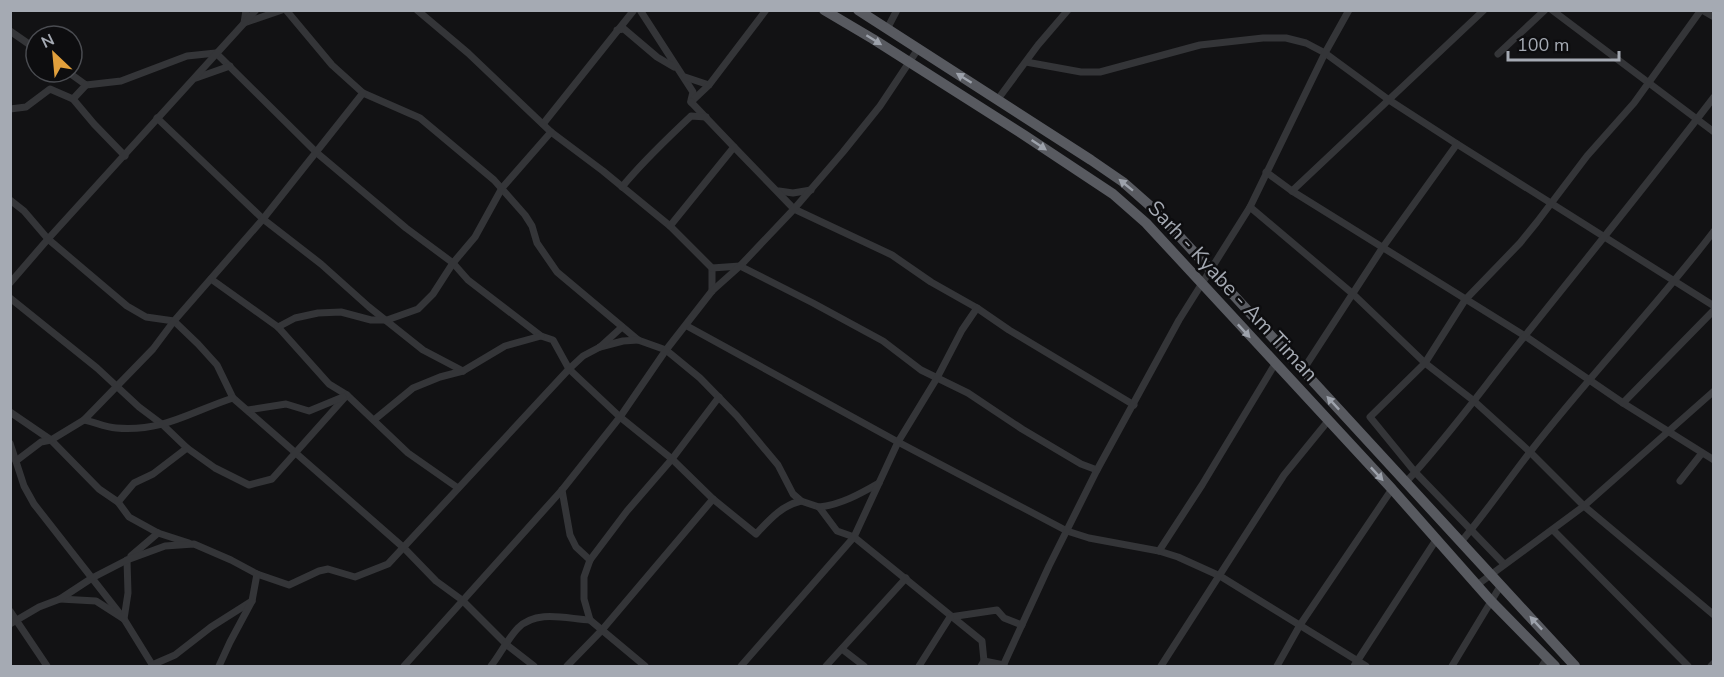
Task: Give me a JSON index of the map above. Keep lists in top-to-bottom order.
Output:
{
  "streets": {
    "highway": ["Sarh - Kyabe - Am Timan"]
  },
  "scale_bar": "100 m",
  "north": "top left"
}
